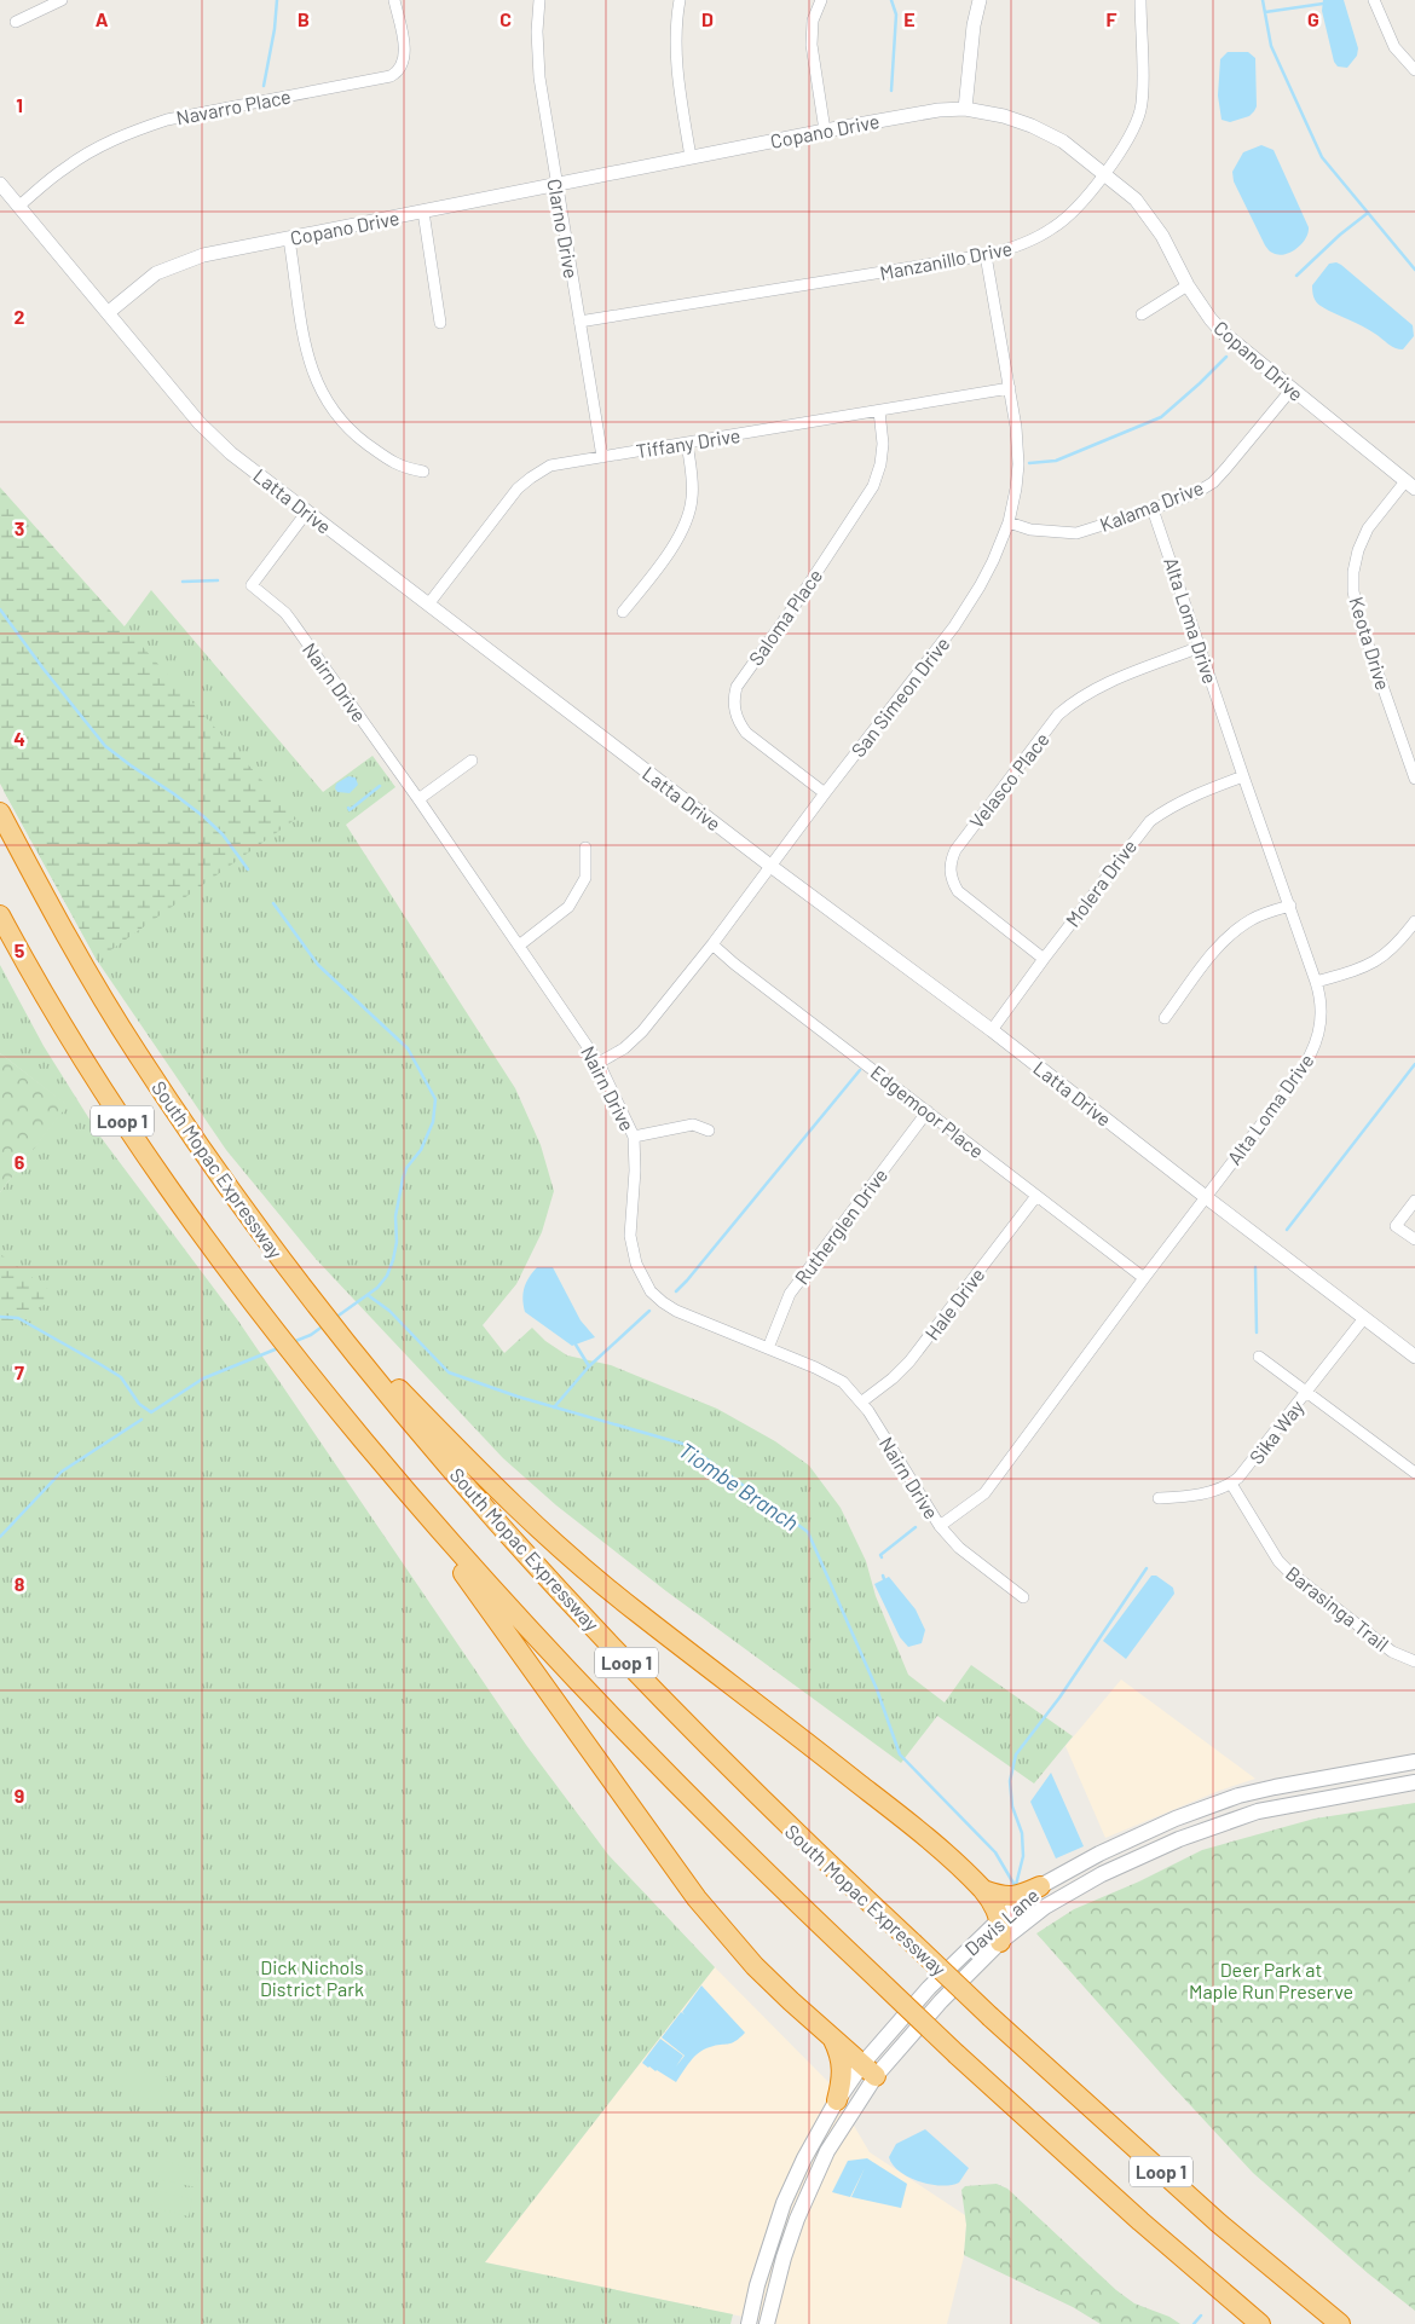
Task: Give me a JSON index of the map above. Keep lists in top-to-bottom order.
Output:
{
  "streets": {
    "highway": ["Loop 1", "South Mopac Expressway"],
    "main road": ["Davis Lane"],
    "street": [
      "Navarro Place",
      "Copano Drive",
      "Clarno Drive",
      "Manzanillo Drive",
      "Tiffany Drive",
      "Latta Drive",
      "Kalama Drive",
      "Saloma Place",
      "Alta Loma Drive",
      "Keota Drive",
      "Nairn Drive",
      "San Simeon Drive",
      "Velasco Place",
      "Molera Drive",
      "Edgemoor Place",
      "Rutherglen Drive",
      "Hale Drive",
      "Sika Way",
      "Barasinga Trail"
    ]
  },
  "crossings": [
    ["Navarro Place", "Latta Drive"],
    ["Copano Drive", "Clarno Drive"],
    ["Copano Drive", "Manzanillo Drive"],
    ["Copano Drive", "Latta Drive"],
    ["Copano Drive", "Kalama Drive"],
    ["Copano Drive", "Keota Drive"],
    ["Clarno Drive", "Manzanillo Drive"],
    ["Clarno Drive", "Tiffany Drive"],
    ["Manzanillo Drive", "San Simeon Drive"],
    ["Tiffany Drive", "Latta Drive"],
    ["Tiffany Drive", "Saloma Place"],
    ["Tiffany Drive", "San Simeon Drive"],
    ["Latta Drive", "Alta Loma Drive"],
    ["Latta Drive", "Nairn Drive"],
    ["Latta Drive", "San Simeon Drive"],
    ["Latta Drive", "Molera Drive"],
    ["Latta Drive", "Sika Way"],
    ["Kalama Drive", "Alta Loma Drive"],
    ["Kalama Drive", "San Simeon Drive"],
    ["Saloma Place", "San Simeon Drive"],
    ["Alta Loma Drive", "Nairn Drive"],
    ["Alta Loma Drive", "Velasco Place"],
    ["Alta Loma Drive", "Molera Drive"],
    ["Alta Loma Drive", "Edgemoor Place"],
    ["Nairn Drive", "San Simeon Drive"],
    ["Nairn Drive", "Rutherglen Drive"],
    ["Nairn Drive", "Hale Drive"],
    ["San Simeon Drive", "Edgemoor Place"],
    ["Velasco Place", "Molera Drive"],
    ["Edgemoor Place", "Rutherglen Drive"],
    ["Edgemoor Place", "Hale Drive"],
    ["Sika Way", "Barasinga Trail"]
  ],
  "water": ["Tiombe Branch"],
  "parks": ["Dick Nichols District Park", "Deer Park at Maple Run Preserve"],
  "grid": {
    "columns": [
      "A",
      "B",
      "C",
      "D",
      "E",
      "F",
      "G"
    ],
    "rows": [
      "1",
      "2",
      "3",
      "4",
      "5",
      "6",
      "7",
      "8",
      "9"
    ]
  }
}
